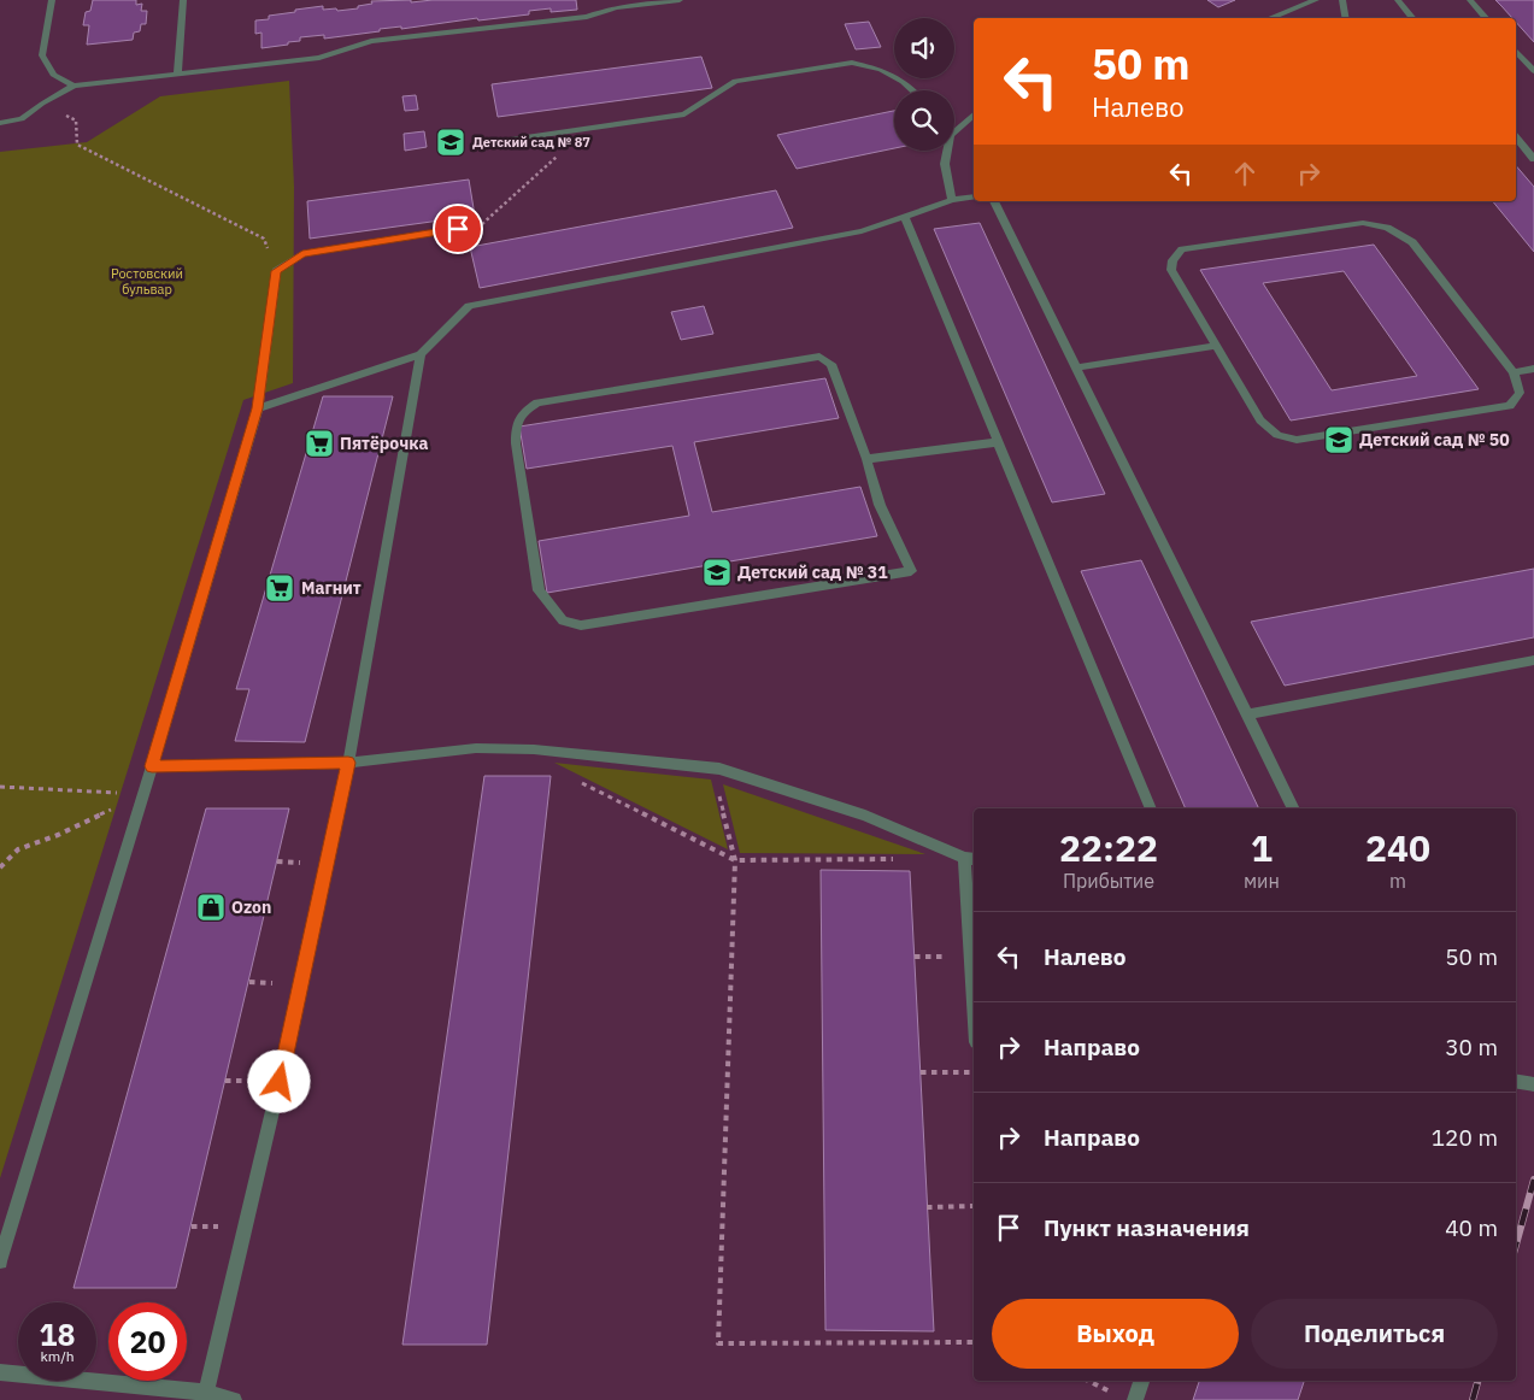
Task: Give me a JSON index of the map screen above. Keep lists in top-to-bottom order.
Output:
{
  "parks": ["Ростовский бульвар"],
  "places": {
    "school or university": ["Детский сад № 87", "Детский сад № 50", "Детский сад № 31"],
    "supermarket": ["Пятёрочка", "Магнит"],
    "shop": ["Ozon"]
  },
  "page": {
    "turn": ["50 m", "Налево"],
    "eta": [
      "22:22",
      "Прибытие",
      "1",
      "мин",
      "240",
      "m"
    ],
    "list": [
      {
        "name": "Налево",
        "value": "50 m"
      },
      {
        "name": "Направо",
        "value": "30 m"
      },
      {
        "name": "Направо",
        "value": "120 m"
      },
      {
        "name": "Пункт назначения",
        "value": "40 m"
      }
    ],
    "buttons": ["Выход", "Поделиться"],
    "speed": "18 km/h",
    "limit": "20"
  }
}
